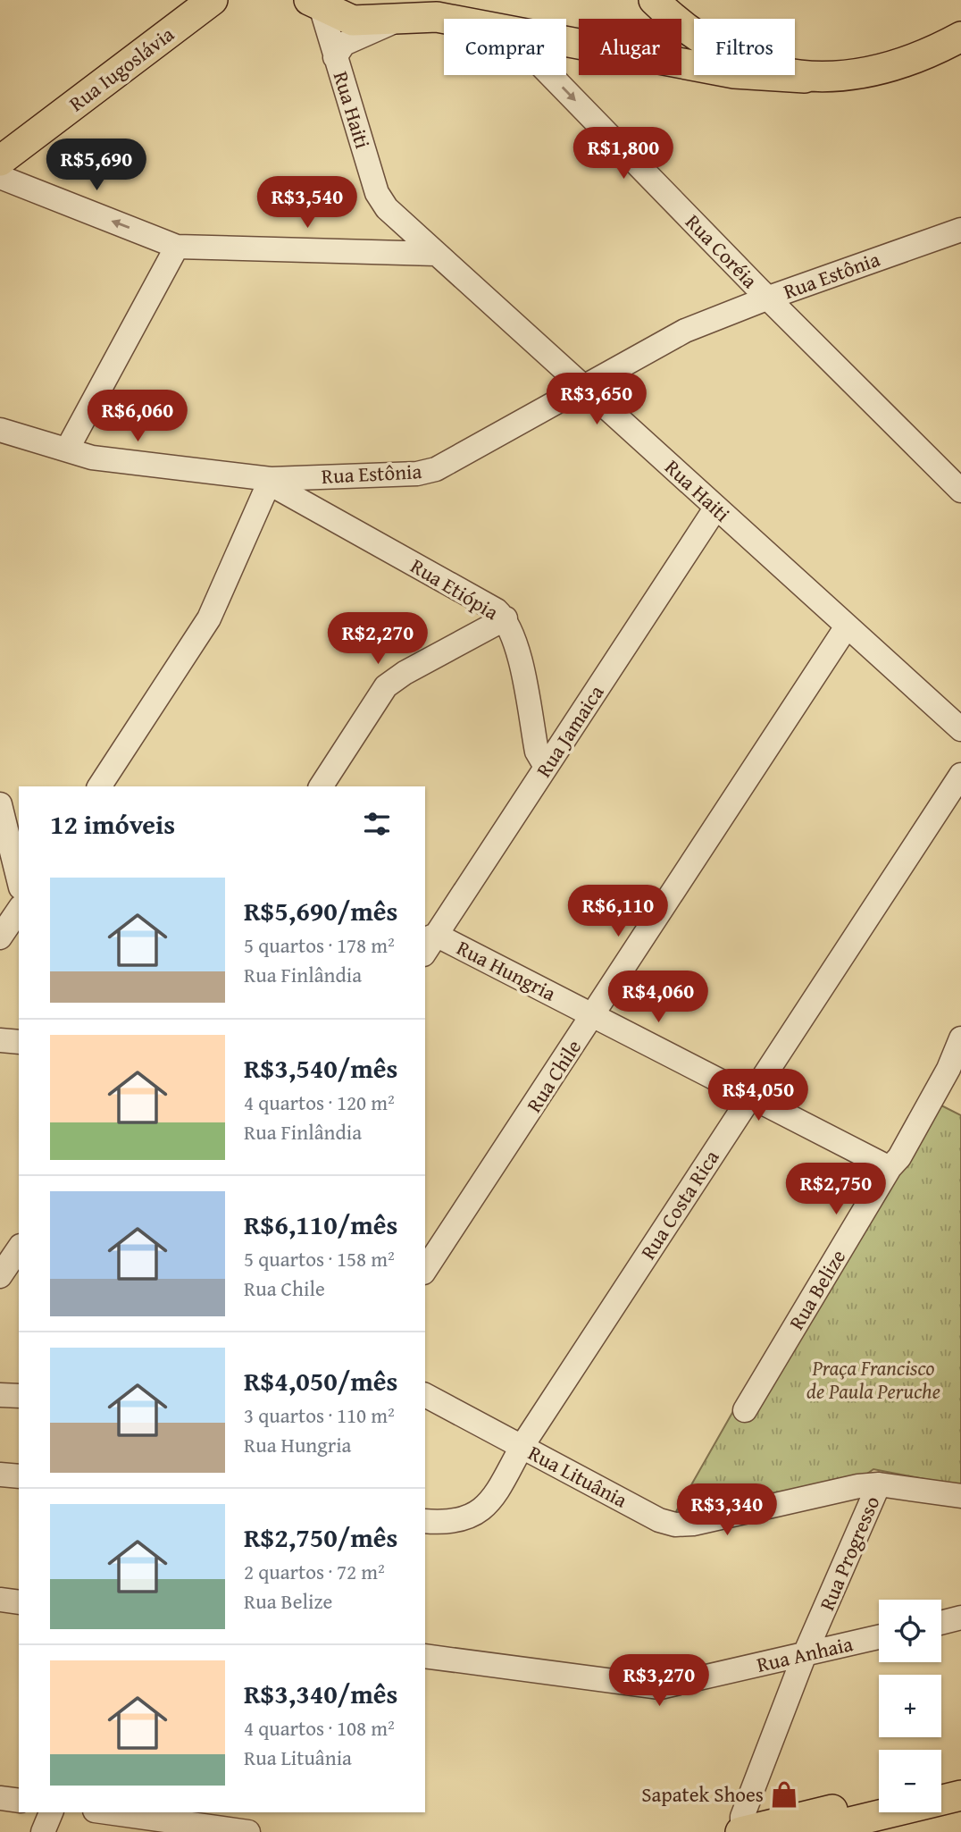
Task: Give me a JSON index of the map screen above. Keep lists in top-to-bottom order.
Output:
{
  "streets": {
    "main road": ["Rua Iugoslávia"],
    "street": [
      "Rua Haiti",
      "Rua Coréia",
      "Rua Estônia",
      "Rua Etiópia",
      "Rua Jamaica",
      "Rua Hungria",
      "Rua Chile",
      "Rua Costa Rica",
      "Rua Belize",
      "Rua Lituânia",
      "Rua Progresso",
      "Rua Anhaia"
    ]
  },
  "crossings": [
    ["Rua Haiti", "Rua Estônia"],
    ["Rua Haiti", "Rua Jamaica"],
    ["Rua Haiti", "Rua Chile"],
    ["Rua Coréia", "Rua Estônia"],
    ["Rua Estônia", "Rua Etiópia"],
    ["Rua Etiópia", "Rua Jamaica"],
    ["Rua Jamaica", "Rua Hungria"],
    ["Rua Hungria", "Rua Chile"],
    ["Rua Hungria", "Rua Costa Rica"],
    ["Rua Hungria", "Rua Belize"],
    ["Rua Costa Rica", "Rua Lituânia"],
    ["Rua Lituânia", "Rua Progresso"],
    ["Rua Progresso", "Rua Anhaia"]
  ],
  "one_way": ["Rua Coréia"],
  "parks": ["Praça Francisco de Paula Peruche"],
  "places": {
    "shop": ["Sapatek Shoes"]
  },
  "page": {
    "chip": ["Comprar", "Alugar", "Filtros"],
    "price": [
      "R$1,800",
      "R$5,690",
      "R$3,540",
      "R$3,650",
      "R$6,060",
      "R$2,270",
      "R$6,110",
      "R$4,060",
      "R$4,050",
      "R$2,750",
      "R$3,340",
      "R$3,270"
    ],
    "heading": "12 imóveis",
    "list": [
      {
        "name": "R$5,690/mês",
        "note": "5 quartos · 178 m² · Rua Finlândia"
      },
      {
        "name": "R$3,540/mês",
        "note": "4 quartos · 120 m² · Rua Finlândia"
      },
      {
        "name": "R$6,110/mês",
        "note": "5 quartos · 158 m² · Rua Chile"
      },
      {
        "name": "R$4,050/mês",
        "note": "3 quartos · 110 m² · Rua Hungria"
      },
      {
        "name": "R$2,750/mês",
        "note": "2 quartos · 72 m² · Rua Belize"
      },
      {
        "name": "R$3,340/mês",
        "note": "4 quartos · 108 m² · Rua Lituânia"
      }
    ],
    "map_buttons": ["+", "−"]
  }
}
